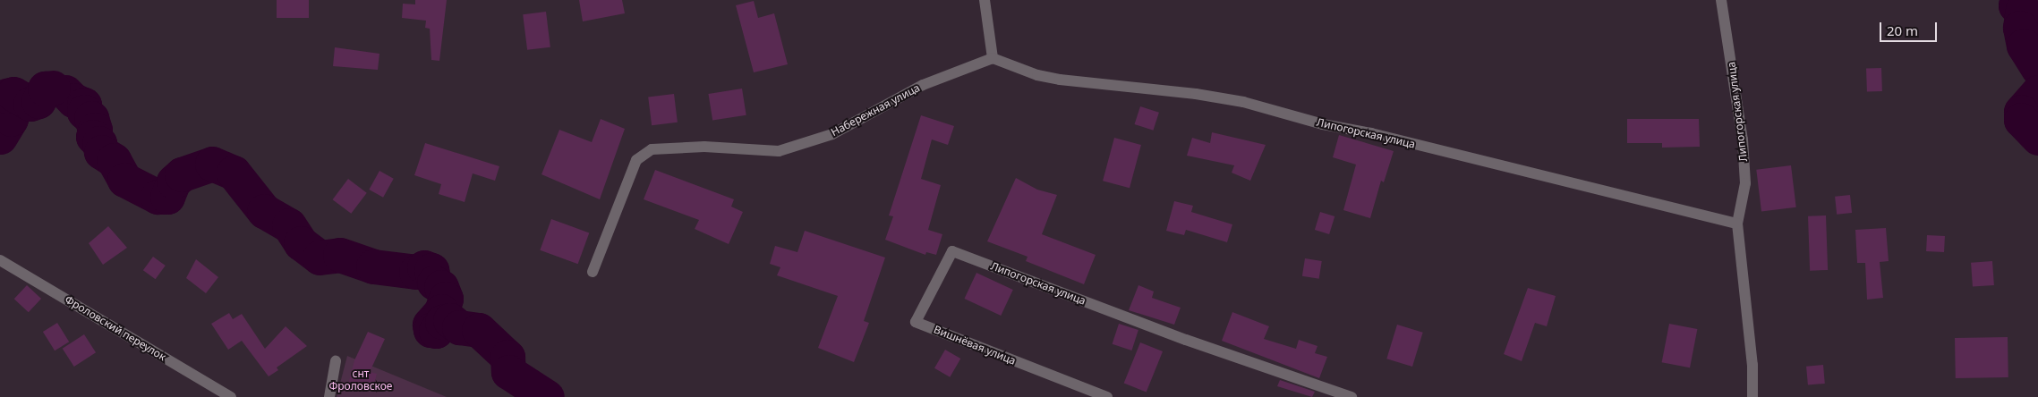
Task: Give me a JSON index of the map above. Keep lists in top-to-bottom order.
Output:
{
  "streets": {
    "street": [
      "Набережная улица",
      "Липогорская улица",
      "Фроловский переулок",
      "Вишнёвая улица"
    ]
  },
  "crossings": [
    ["Набережная улица", "Липогорская улица"],
    ["Липогорская улица", "Вишнёвая улица"]
  ],
  "parks": ["снт Фроловское"],
  "scale_bar": "20 m"
}
